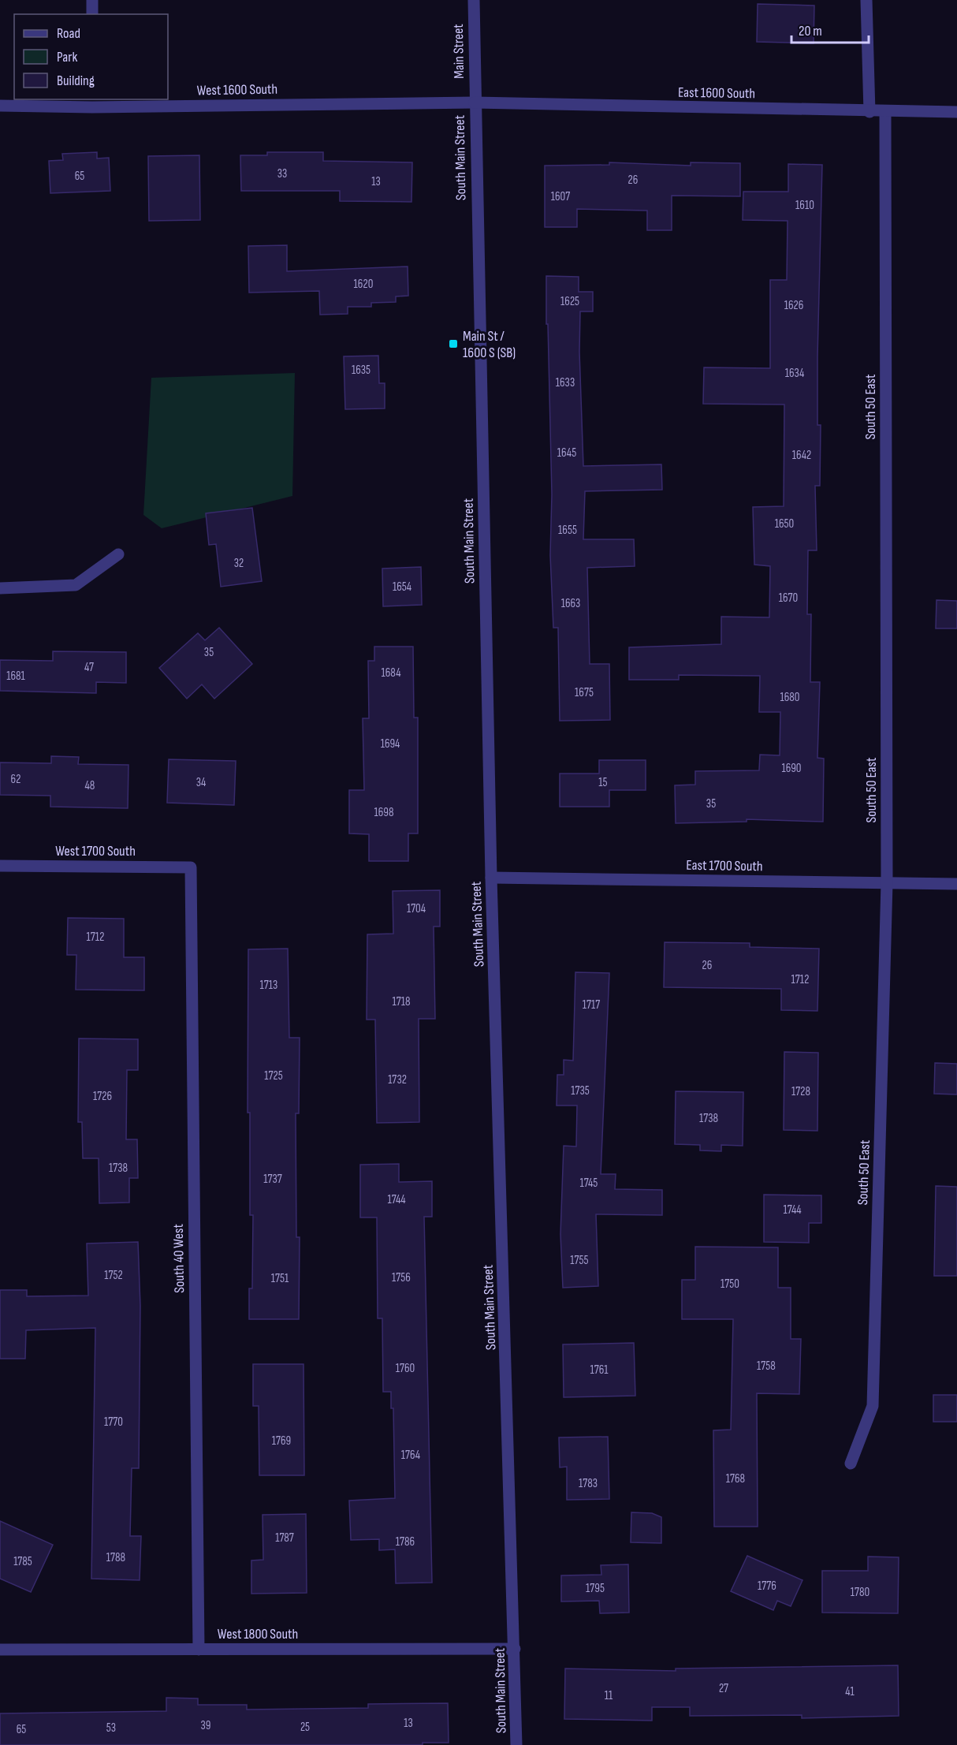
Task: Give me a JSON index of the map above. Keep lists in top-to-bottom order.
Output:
{
  "streets": {
    "street": [
      "Main Street",
      "West 1600 South",
      "East 1600 South",
      "South Main Street",
      "South 50 East",
      "West 1700 South",
      "East 1700 South",
      "South 40 West",
      "West 1800 South"
    ]
  },
  "crossings": [
    ["Main Street", "West 1600 South"],
    ["Main Street", "East 1600 South"],
    ["Main Street", "South Main Street"],
    ["West 1600 South", "East 1600 South"],
    ["West 1600 South", "South Main Street"],
    ["East 1600 South", "South Main Street"],
    ["East 1600 South", "South 50 East"],
    ["South Main Street", "East 1700 South"],
    ["South Main Street", "West 1800 South"],
    ["South 50 East", "East 1700 South"],
    ["West 1700 South", "South 40 West"],
    ["South 40 West", "West 1800 South"]
  ],
  "places": {
    "transit": ["Main St / 1600 S (SB)"]
  },
  "house_numbers": [
    "33",
    "65",
    "26",
    "13",
    "1607",
    "1610",
    "1620",
    "1625",
    "1626",
    "1635",
    "1634",
    "1633",
    "1645",
    "1642",
    "1650",
    "1655",
    "32",
    "1654",
    "1670",
    "1663",
    "35",
    "47",
    "1684",
    "1681",
    "1675",
    "1680",
    "1694",
    "1690",
    "62",
    "34",
    "15",
    "48",
    "35",
    "1698",
    "1704",
    "1712",
    "26",
    "1712",
    "1713",
    "1718",
    "1717",
    "1725",
    "1732",
    "1735",
    "1728",
    "1726",
    "1738",
    "1738",
    "1737",
    "1745",
    "1744",
    "1744",
    "1755",
    "1752",
    "1756",
    "1751",
    "1750",
    "1758",
    "1760",
    "1761",
    "1770",
    "1769",
    "1764",
    "1768",
    "1783",
    "1787",
    "1786",
    "1788",
    "1785",
    "1776",
    "1795",
    "1780",
    "27",
    "41",
    "11",
    "13",
    "39",
    "25",
    "53",
    "65"
  ],
  "legend": ["Road", "Park", "Building"],
  "scale_bar": "20 m"
}
